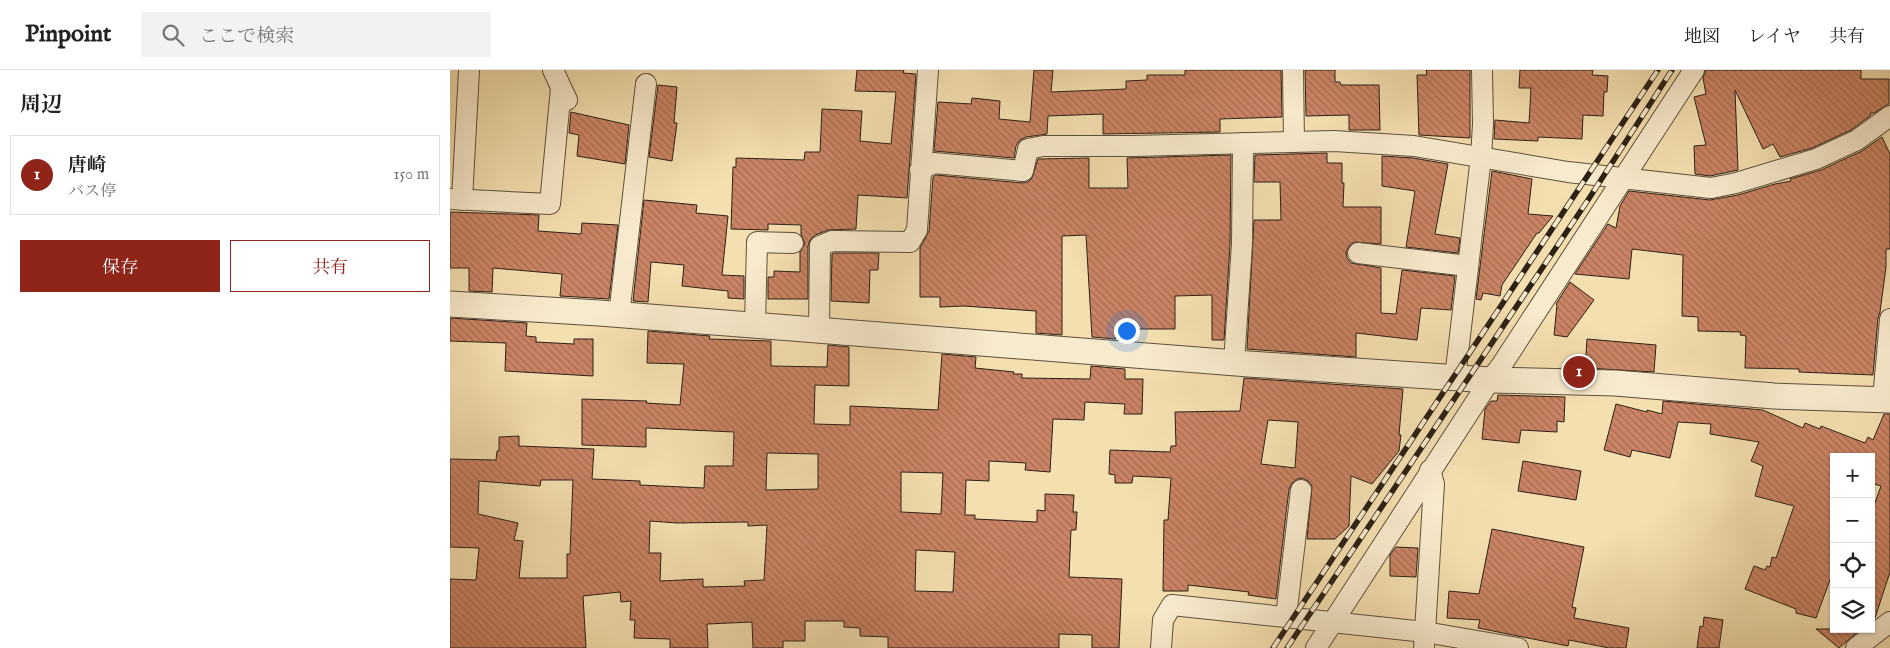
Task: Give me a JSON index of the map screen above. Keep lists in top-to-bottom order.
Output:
{
  "page": {
    "header": "Pinpoint",
    "search": "ここで検索",
    "nav": ["地図", "レイヤ", "共有"],
    "heading": "周辺",
    "list": [
      {
        "mark": "1",
        "name": "唐崎",
        "note": "バス停",
        "value": "150 m"
      }
    ],
    "buttons": ["保存", "共有"],
    "pins": "1",
    "map_buttons": ["+", "−"]
  }
}
